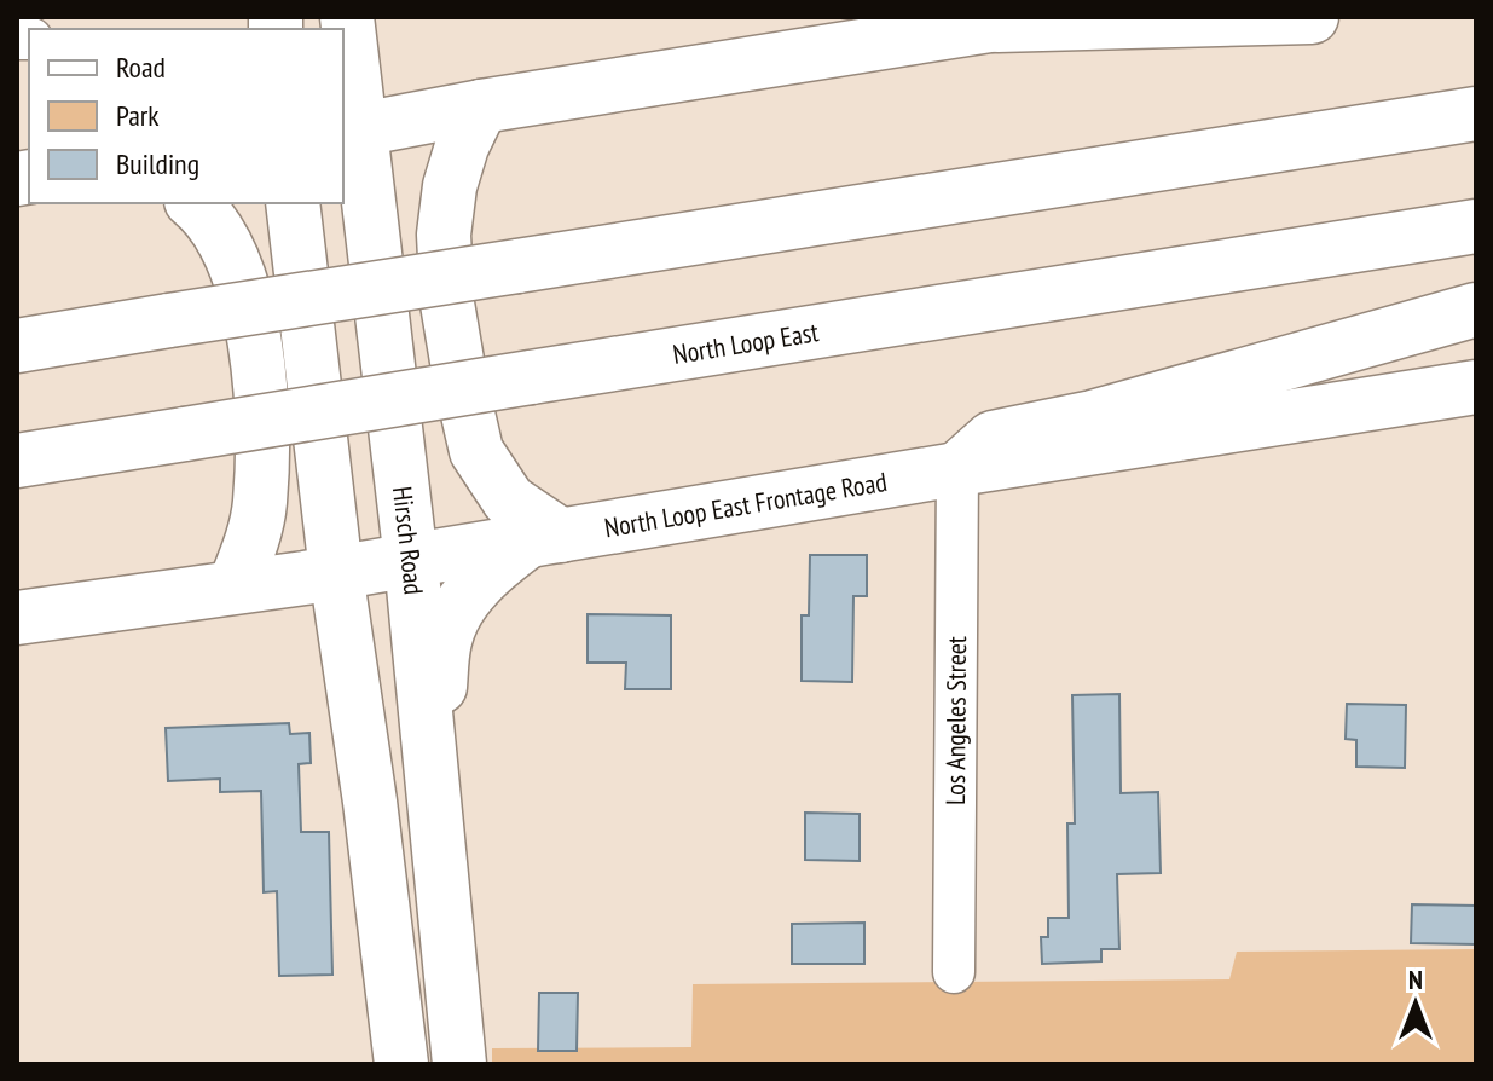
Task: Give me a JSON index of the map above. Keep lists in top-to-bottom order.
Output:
{
  "streets": {
    "main road": ["North Loop East", "North Loop East Frontage Road", "Hirsch Road"],
    "street": ["Los Angeles Street"]
  },
  "crossings": [
    ["North Loop East Frontage Road", "Hirsch Road"],
    ["North Loop East Frontage Road", "Los Angeles Street"]
  ],
  "legend": ["Road", "Park", "Building"],
  "north": "top"
}
